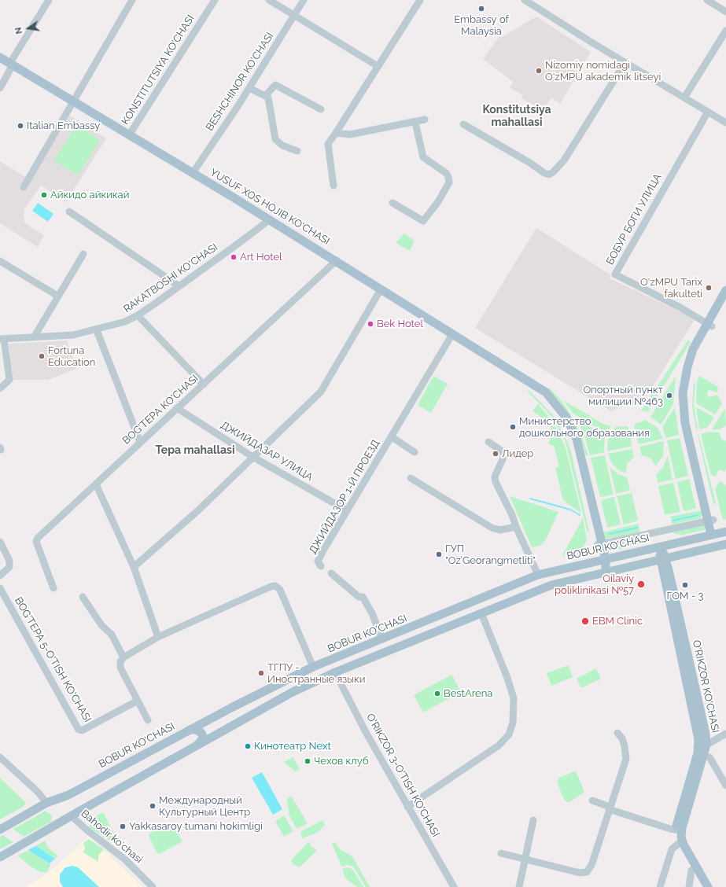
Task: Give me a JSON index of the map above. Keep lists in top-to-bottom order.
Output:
{
  "streets": {
    "main road": ["YUSUF XOS HOJIB KO'CHASI", "BOBUR KO'CHASI", "O'RIKZOR KO'CHASI"],
    "street": [
      "KONSTITUTSIYA KO'CHASI",
      "BESHCHINOR KO'CHASI",
      "БОБУР БОГИ УЛИЦА",
      "RAKATBOSHI KO'CHASI",
      "BOG'TEPA KO'CHASI",
      "ДЖИЙДАЗАР УЛИЦА",
      "ДЖИЙДАЗОР 1-Й ПРОЕЗД",
      "BOG'TEPA 5-O'TISH KO'CHASI",
      "O'RIKZOR 3-O'TISH KO'CHASI",
      "Bahodir koʻchasi"
    ]
  },
  "crossings": [
    ["KONSTITUTSIYA KO'CHASI", "YUSUF XOS HOJIB KO'CHASI"],
    ["BESHCHINOR KO'CHASI", "YUSUF XOS HOJIB KO'CHASI"],
    ["YUSUF XOS HOJIB KO'CHASI", "RAKATBOSHI KO'CHASI"],
    ["YUSUF XOS HOJIB KO'CHASI", "BOG'TEPA KO'CHASI"],
    ["YUSUF XOS HOJIB KO'CHASI", "ДЖИЙДАЗОР 1-Й ПРОЕЗД"],
    ["YUSUF XOS HOJIB KO'CHASI", "BOBUR KO'CHASI"],
    ["BOG'TEPA KO'CHASI", "ДЖИЙДАЗАР УЛИЦА"],
    ["ДЖИЙДАЗАР УЛИЦА", "ДЖИЙДАЗОР 1-Й ПРОЕЗД"],
    ["BOBUR KO'CHASI", "O'RIKZOR KO'CHASI"]
  ],
  "districts": ["Konstitutsiya mahallasi", "Tepa mahallasi"],
  "places": [
    "Embassy of Malaysia",
    "Nizomiy nomidagi O'zMPU akademik litseyi",
    "Italian Embassy",
    "Айкидо айкикай",
    "Art Hotel",
    "O'zMPU Tarix fakulteti",
    "Bek Hotel",
    "Fortuna Education",
    "Опортный пункт милиции №463",
    "Министерство дошкольного образования",
    "Лидер",
    "ГУП \"Oz’Georangmetliti\"",
    "Oilaviy poliklinikasi №57",
    "ГОМ - 3",
    "EBM Clinic",
    "ТГПУ - Иностранные языки",
    "BestArena",
    "Кинотеатр Next",
    "Чехов клуб",
    "Международный Культурный Центр",
    "Yakkasaroy tumani hokimligi"
  ],
  "north": "left"
}
